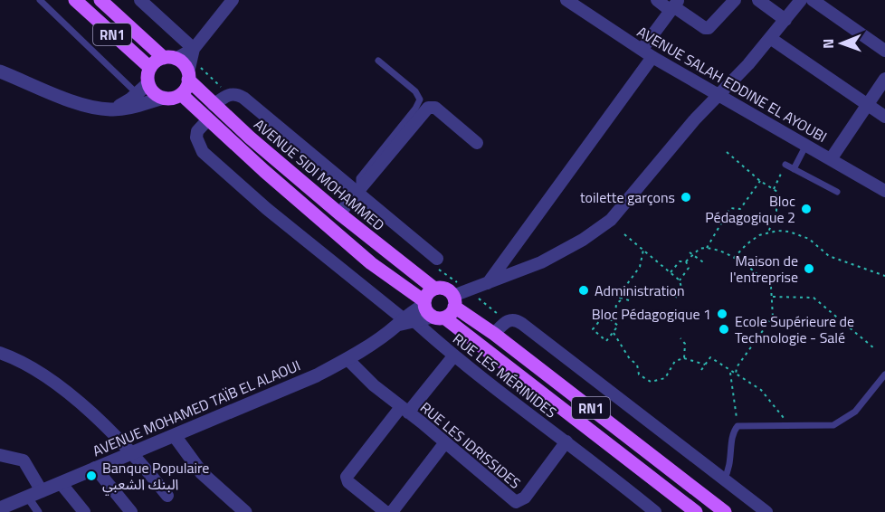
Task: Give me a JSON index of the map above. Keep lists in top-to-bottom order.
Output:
{
  "streets": {
    "main road": ["RN1", "AVENUE SIDI MOHAMMED"],
    "street": [
      "AVENUE SALAH EDDINE EL AYOUBI",
      "RUE LES MÉRINIDES",
      "AVENUE MOHAMED TAÏB EL ALAOUI",
      "RUE LES IDRISSIDES"
    ]
  },
  "crossings": [
    ["RN1", "AVENUE SIDI MOHAMMED"],
    ["RN1", "AVENUE MOHAMED TAÏB EL ALAOUI"],
    ["AVENUE SIDI MOHAMMED", "RUE LES MÉRINIDES"],
    ["AVENUE SIDI MOHAMMED", "AVENUE MOHAMED TAÏB EL ALAOUI"],
    ["RUE LES MÉRINIDES", "AVENUE MOHAMED TAÏB EL ALAOUI"],
    ["RUE LES MÉRINIDES", "RUE LES IDRISSIDES"],
    ["AVENUE MOHAMED TAÏB EL ALAOUI", "RUE LES IDRISSIDES"]
  ],
  "places": [
    "toilette garçons",
    "Bloc Pédagogique 2",
    "Maison de l'entreprise",
    "Administration",
    "Bloc Pédagogique 1",
    "Ecole Supérieure de Technologie - Salé",
    "Banque Populaire البنك الشعبي"
  ],
  "north": "left"
}
